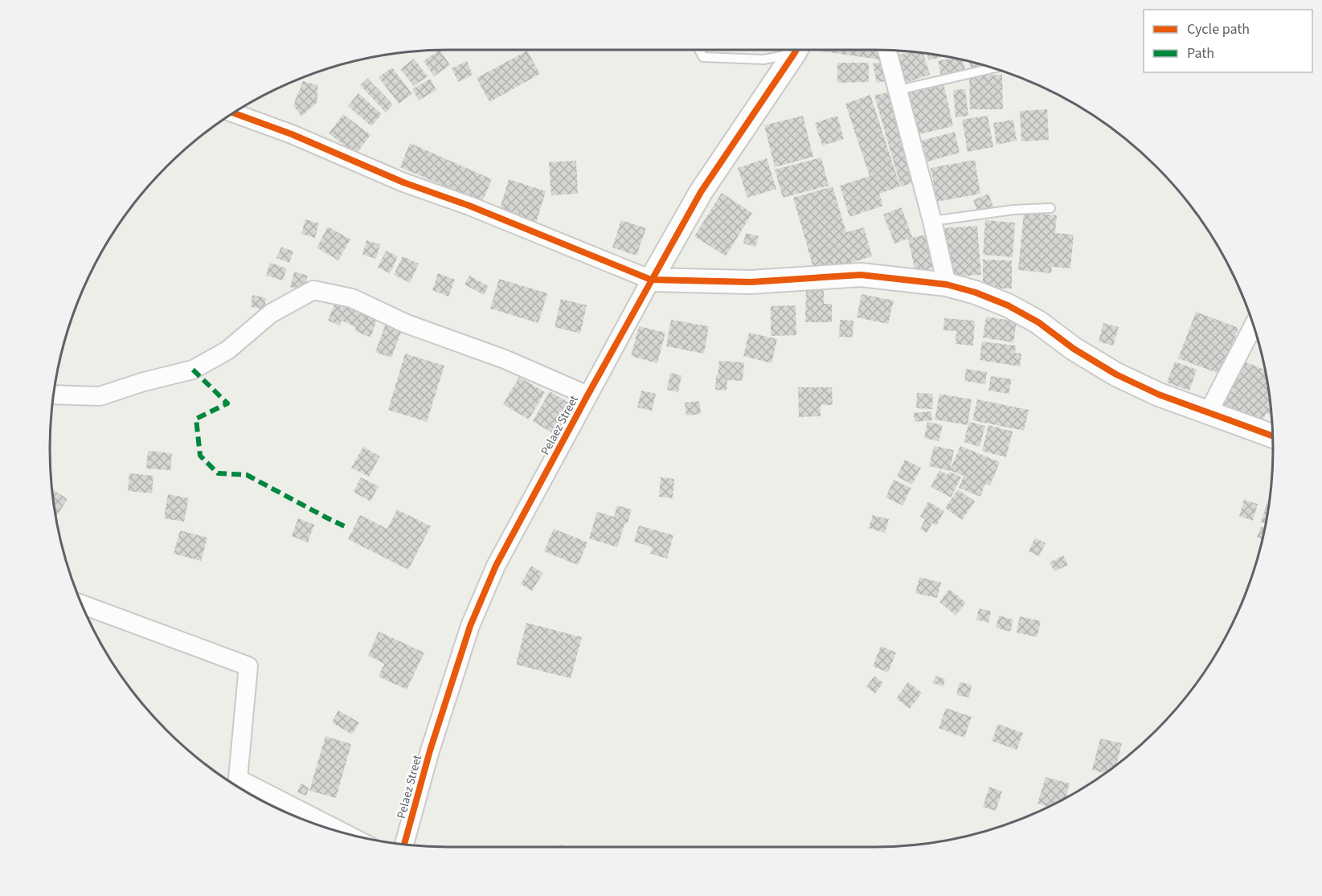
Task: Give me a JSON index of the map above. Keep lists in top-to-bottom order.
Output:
{
  "streets": {
    "street": ["Pelaez Street"]
  },
  "legend": ["Cycle path", "Path"]
}
